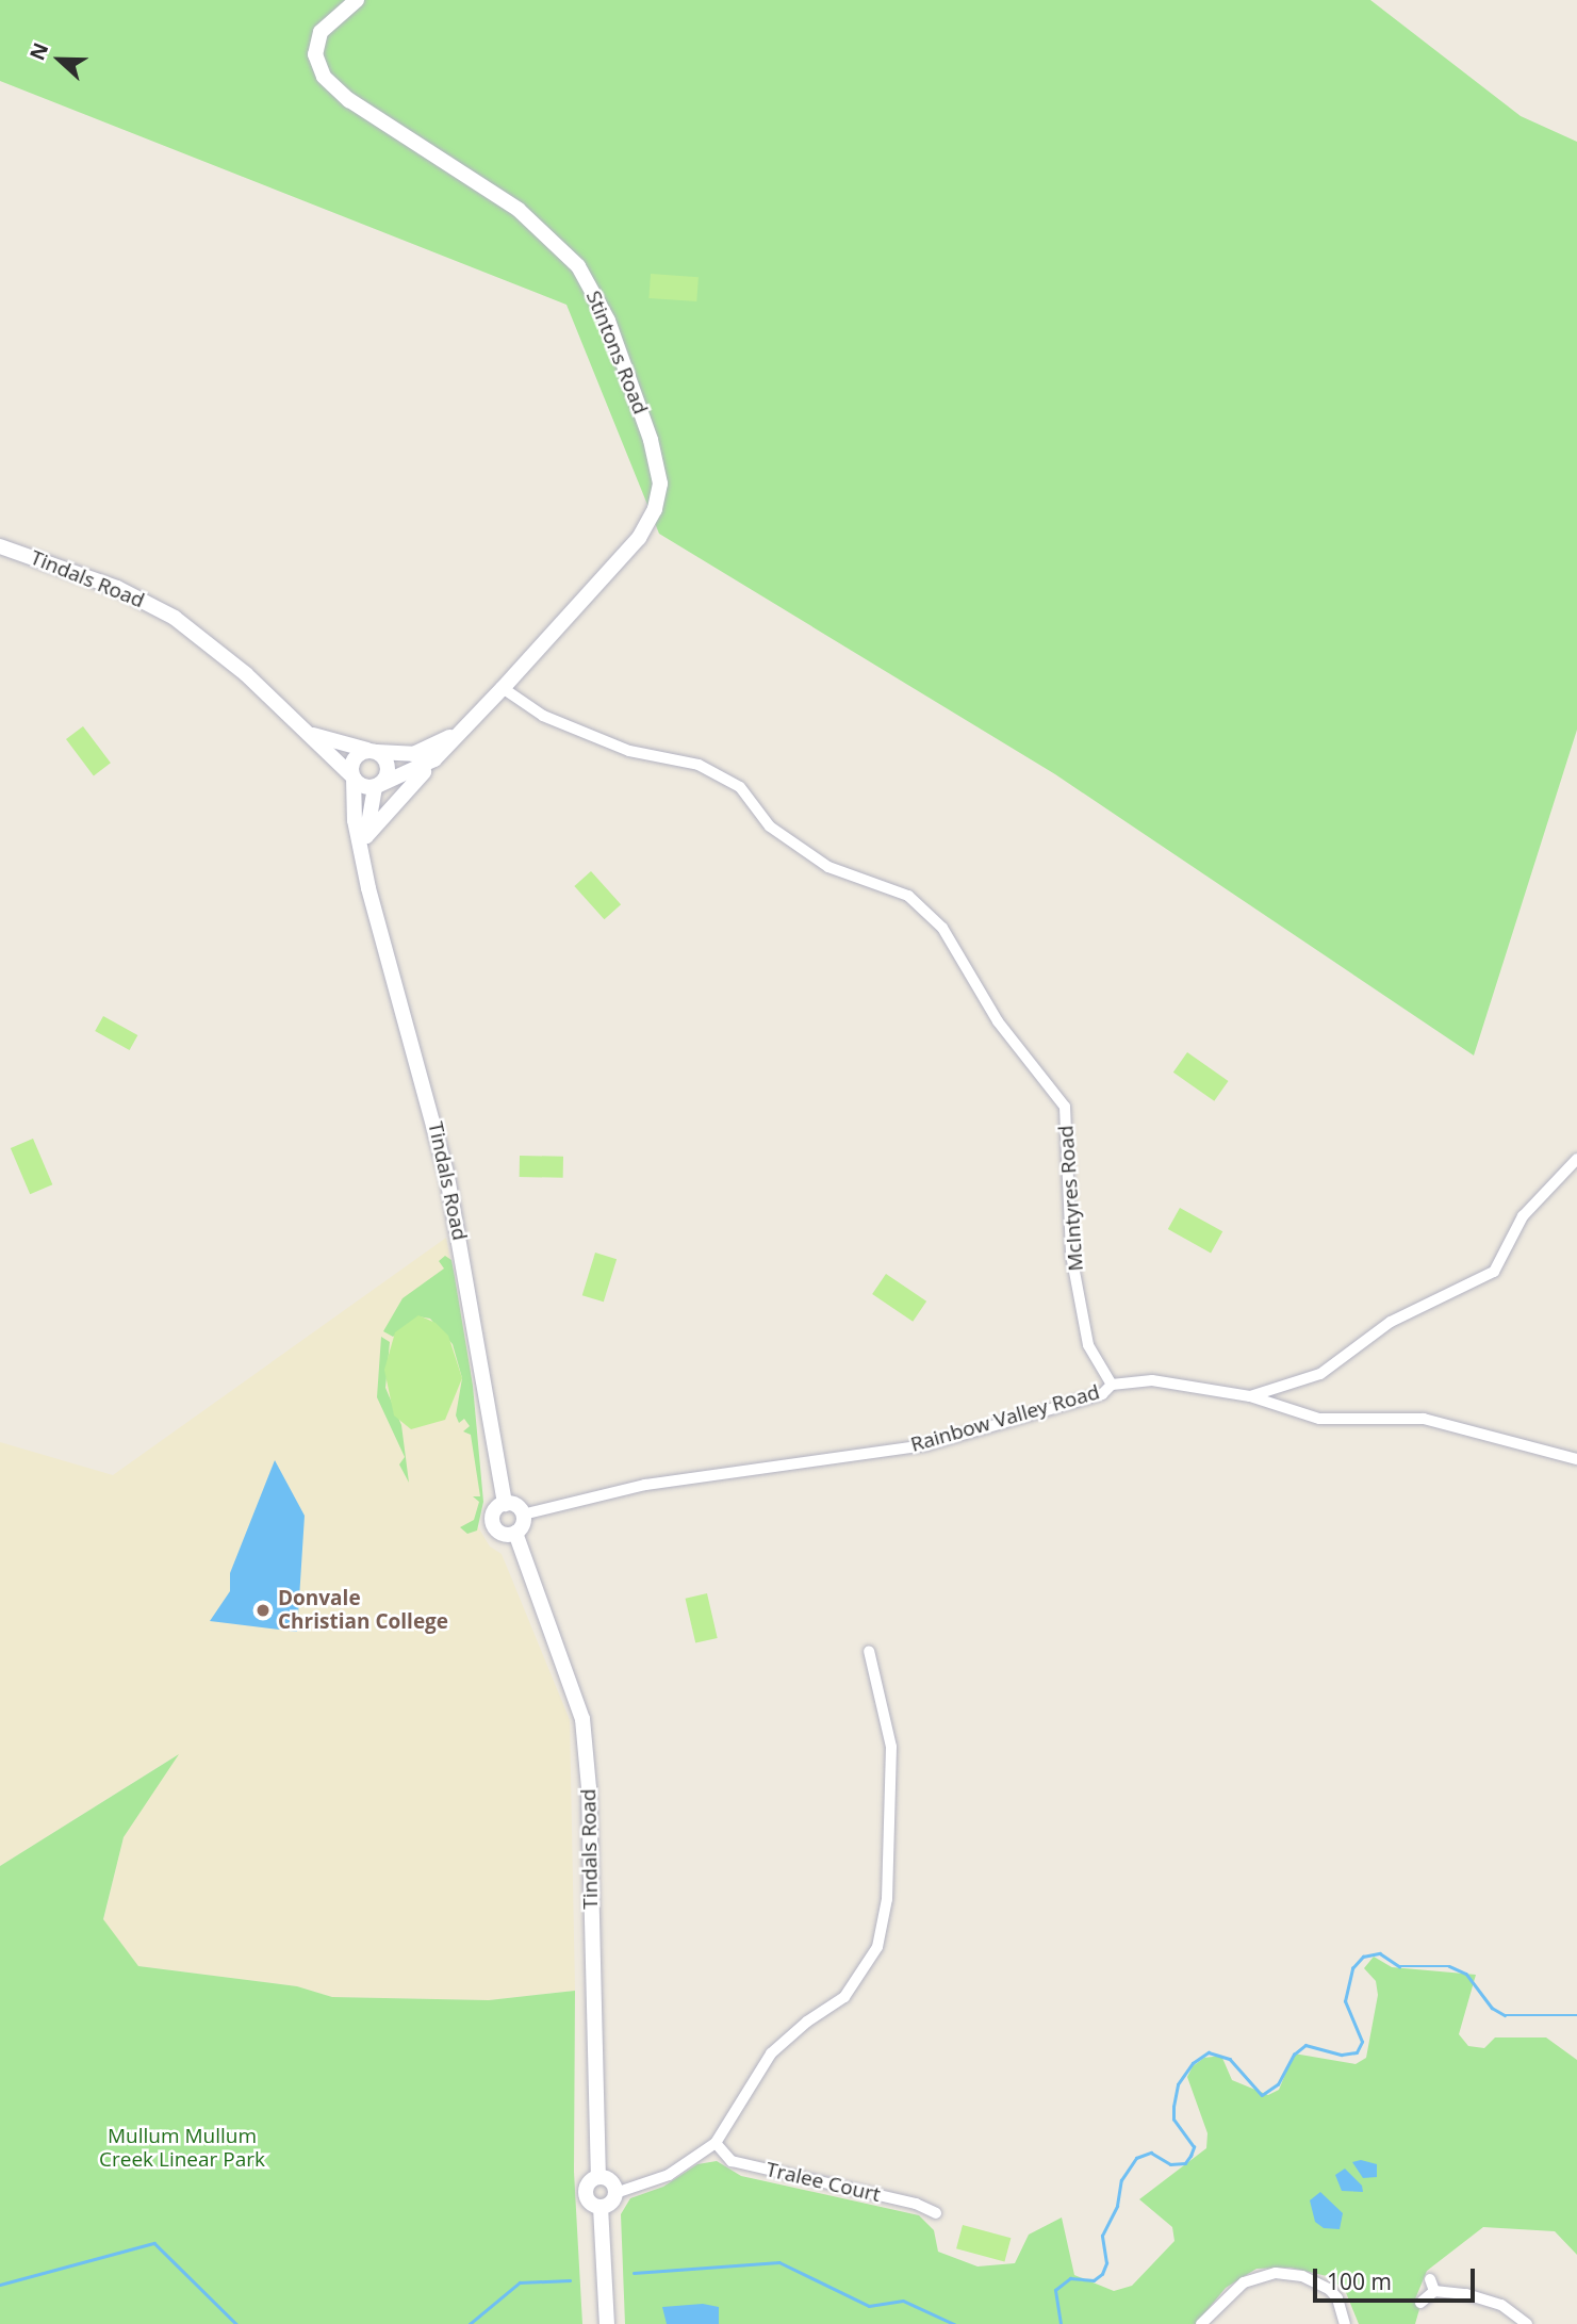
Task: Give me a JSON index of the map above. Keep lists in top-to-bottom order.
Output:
{
  "streets": {
    "main road": ["Stintons Road", "Tindals Road"],
    "street": ["McIntyres Road", "Rainbow Valley Road", "Tralee Court"]
  },
  "crossings": [
    ["Stintons Road", "Tindals Road"],
    ["Stintons Road", "McIntyres Road"],
    ["Tindals Road", "Rainbow Valley Road"],
    ["McIntyres Road", "Rainbow Valley Road"]
  ],
  "parks": ["Mullum Mullum Creek Linear Park"],
  "places": ["Donvale Christian College"],
  "scale_bar": "100 m",
  "north": "left"
}
